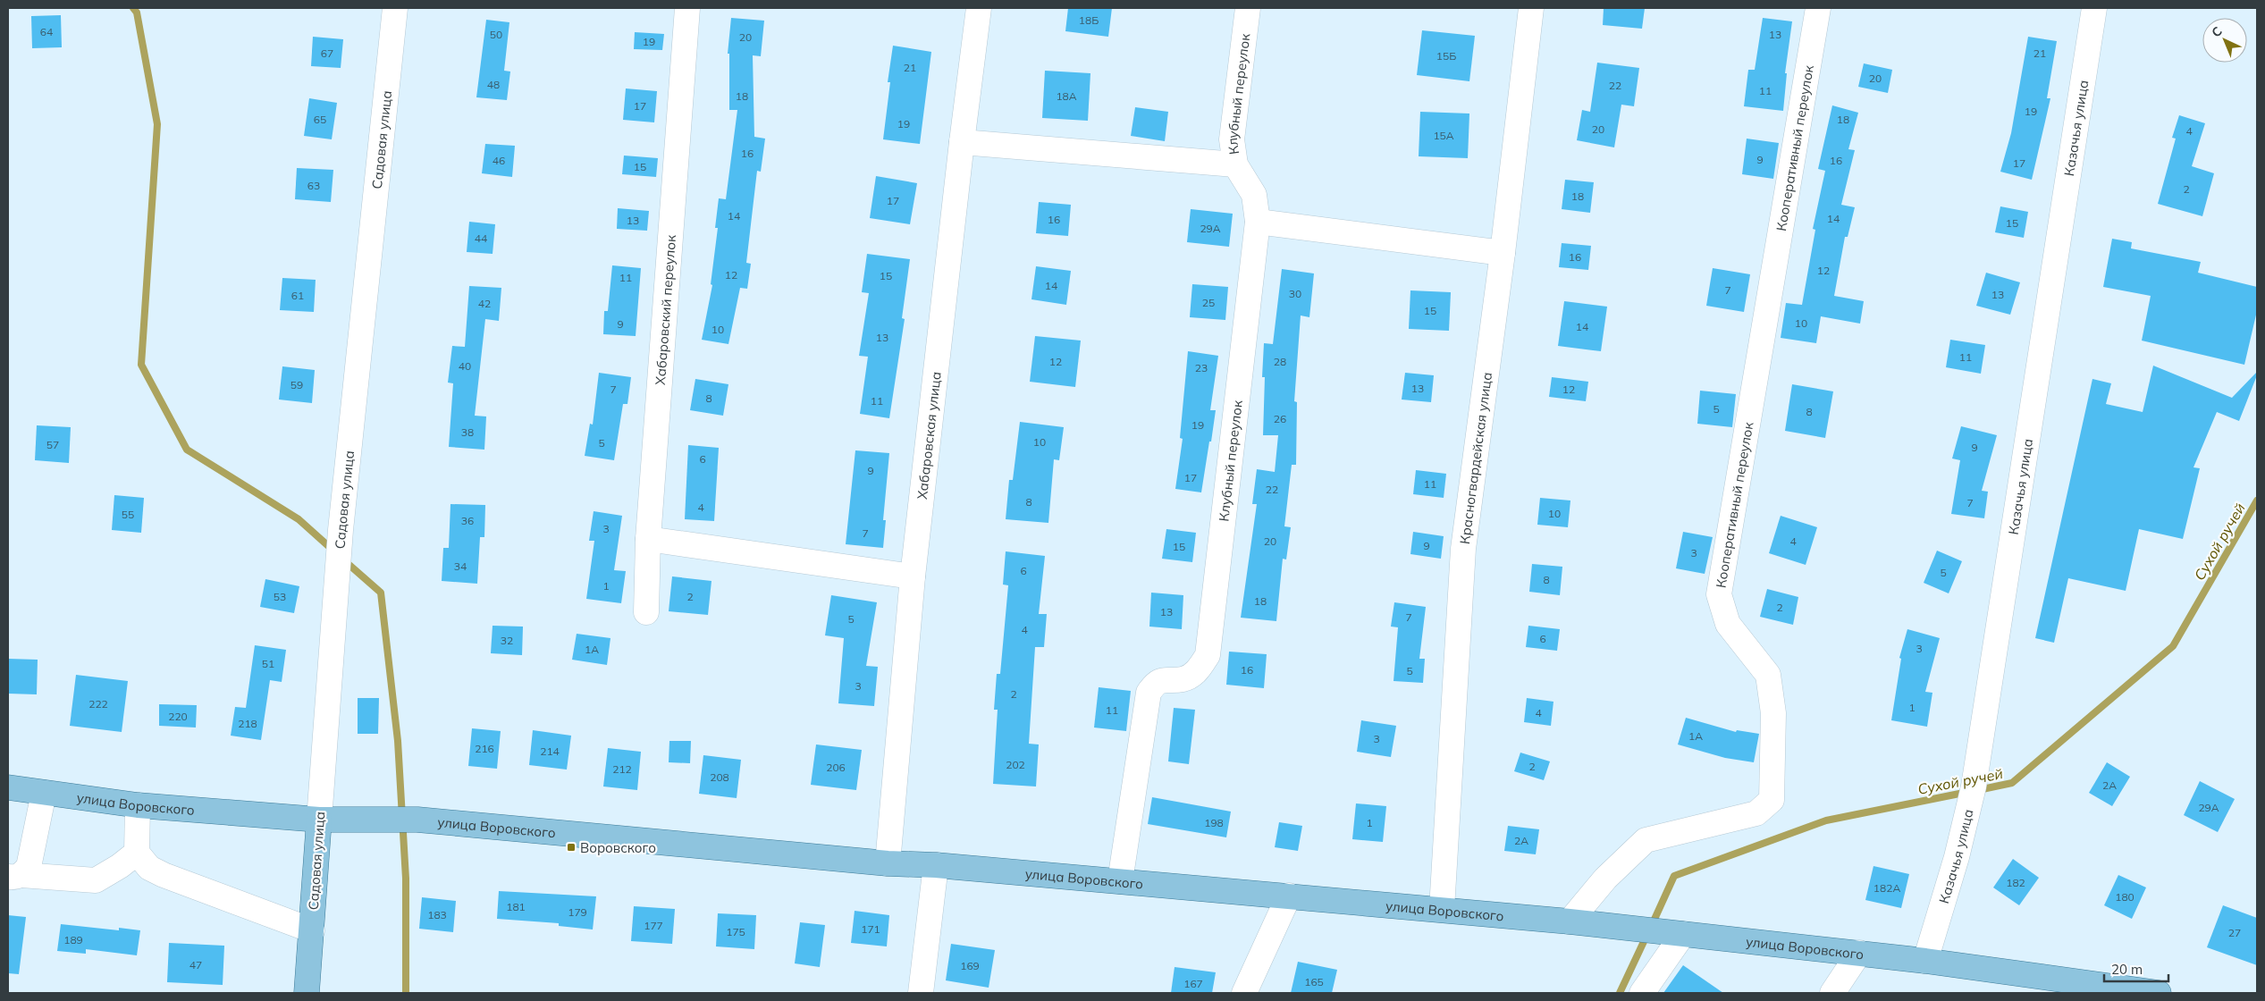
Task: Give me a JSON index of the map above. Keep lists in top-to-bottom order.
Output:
{
  "streets": {
    "main road": ["Садовая улица", "улица Воровского"],
    "street": [
      "Клубный переулок",
      "Казачья улица",
      "Кооперативный переулок",
      "Хабаровский переулок",
      "Хабаровская улица",
      "Красногвардейская улица"
    ]
  },
  "crossings": [
    ["Клубный переулок", "улица Воровского"],
    ["Казачья улица", "улица Воровского"],
    ["Садовая улица", "улица Воровского"],
    ["Кооперативный переулок", "улица Воровского"],
    ["Хабаровская улица", "улица Воровского"],
    ["Красногвардейская улица", "улица Воровского"]
  ],
  "water": ["Сухой ручей"],
  "places": {
    "transit": ["Воровского"]
  },
  "house_numbers": [
    "18Б",
    "64",
    "50",
    "13",
    "20",
    "19",
    "67",
    "21",
    "15Б",
    "21",
    "20",
    "48",
    "22",
    "11",
    "18",
    "18А",
    "17",
    "19",
    "65",
    "18",
    "19",
    "20",
    "4",
    "15А",
    "16",
    "9",
    "46",
    "16",
    "17",
    "15",
    "63",
    "2",
    "18",
    "17",
    "14",
    "14",
    "16",
    "13",
    "15",
    "29А",
    "44",
    "16",
    "12",
    "12",
    "15",
    "11",
    "14",
    "7",
    "30",
    "13",
    "61",
    "25",
    "42",
    "15",
    "10",
    "9",
    "14",
    "10",
    "13",
    "11",
    "12",
    "28",
    "40",
    "23",
    "59",
    "13",
    "7",
    "12",
    "8",
    "11",
    "5",
    "8",
    "26",
    "19",
    "38",
    "10",
    "5",
    "57",
    "9",
    "6",
    "9",
    "17",
    "11",
    "22",
    "8",
    "7",
    "4",
    "10",
    "55",
    "36",
    "3",
    "7",
    "20",
    "4",
    "9",
    "15",
    "3",
    "34",
    "6",
    "5",
    "8",
    "1",
    "53",
    "2",
    "18",
    "2",
    "13",
    "7",
    "5",
    "4",
    "6",
    "32",
    "3",
    "1А",
    "51",
    "16",
    "5",
    "3",
    "2",
    "222",
    "1",
    "11",
    "4",
    "220",
    "218",
    "1А",
    "3",
    "216",
    "214",
    "202",
    "2",
    "206",
    "212",
    "208",
    "2А",
    "29А",
    "198",
    "1",
    "2А",
    "182",
    "182А",
    "180",
    "181",
    "179",
    "183",
    "177",
    "171",
    "175",
    "27",
    "189",
    "47",
    "169",
    "165",
    "167"
  ],
  "scale_bar": "20 m",
  "north": "top left"
}
